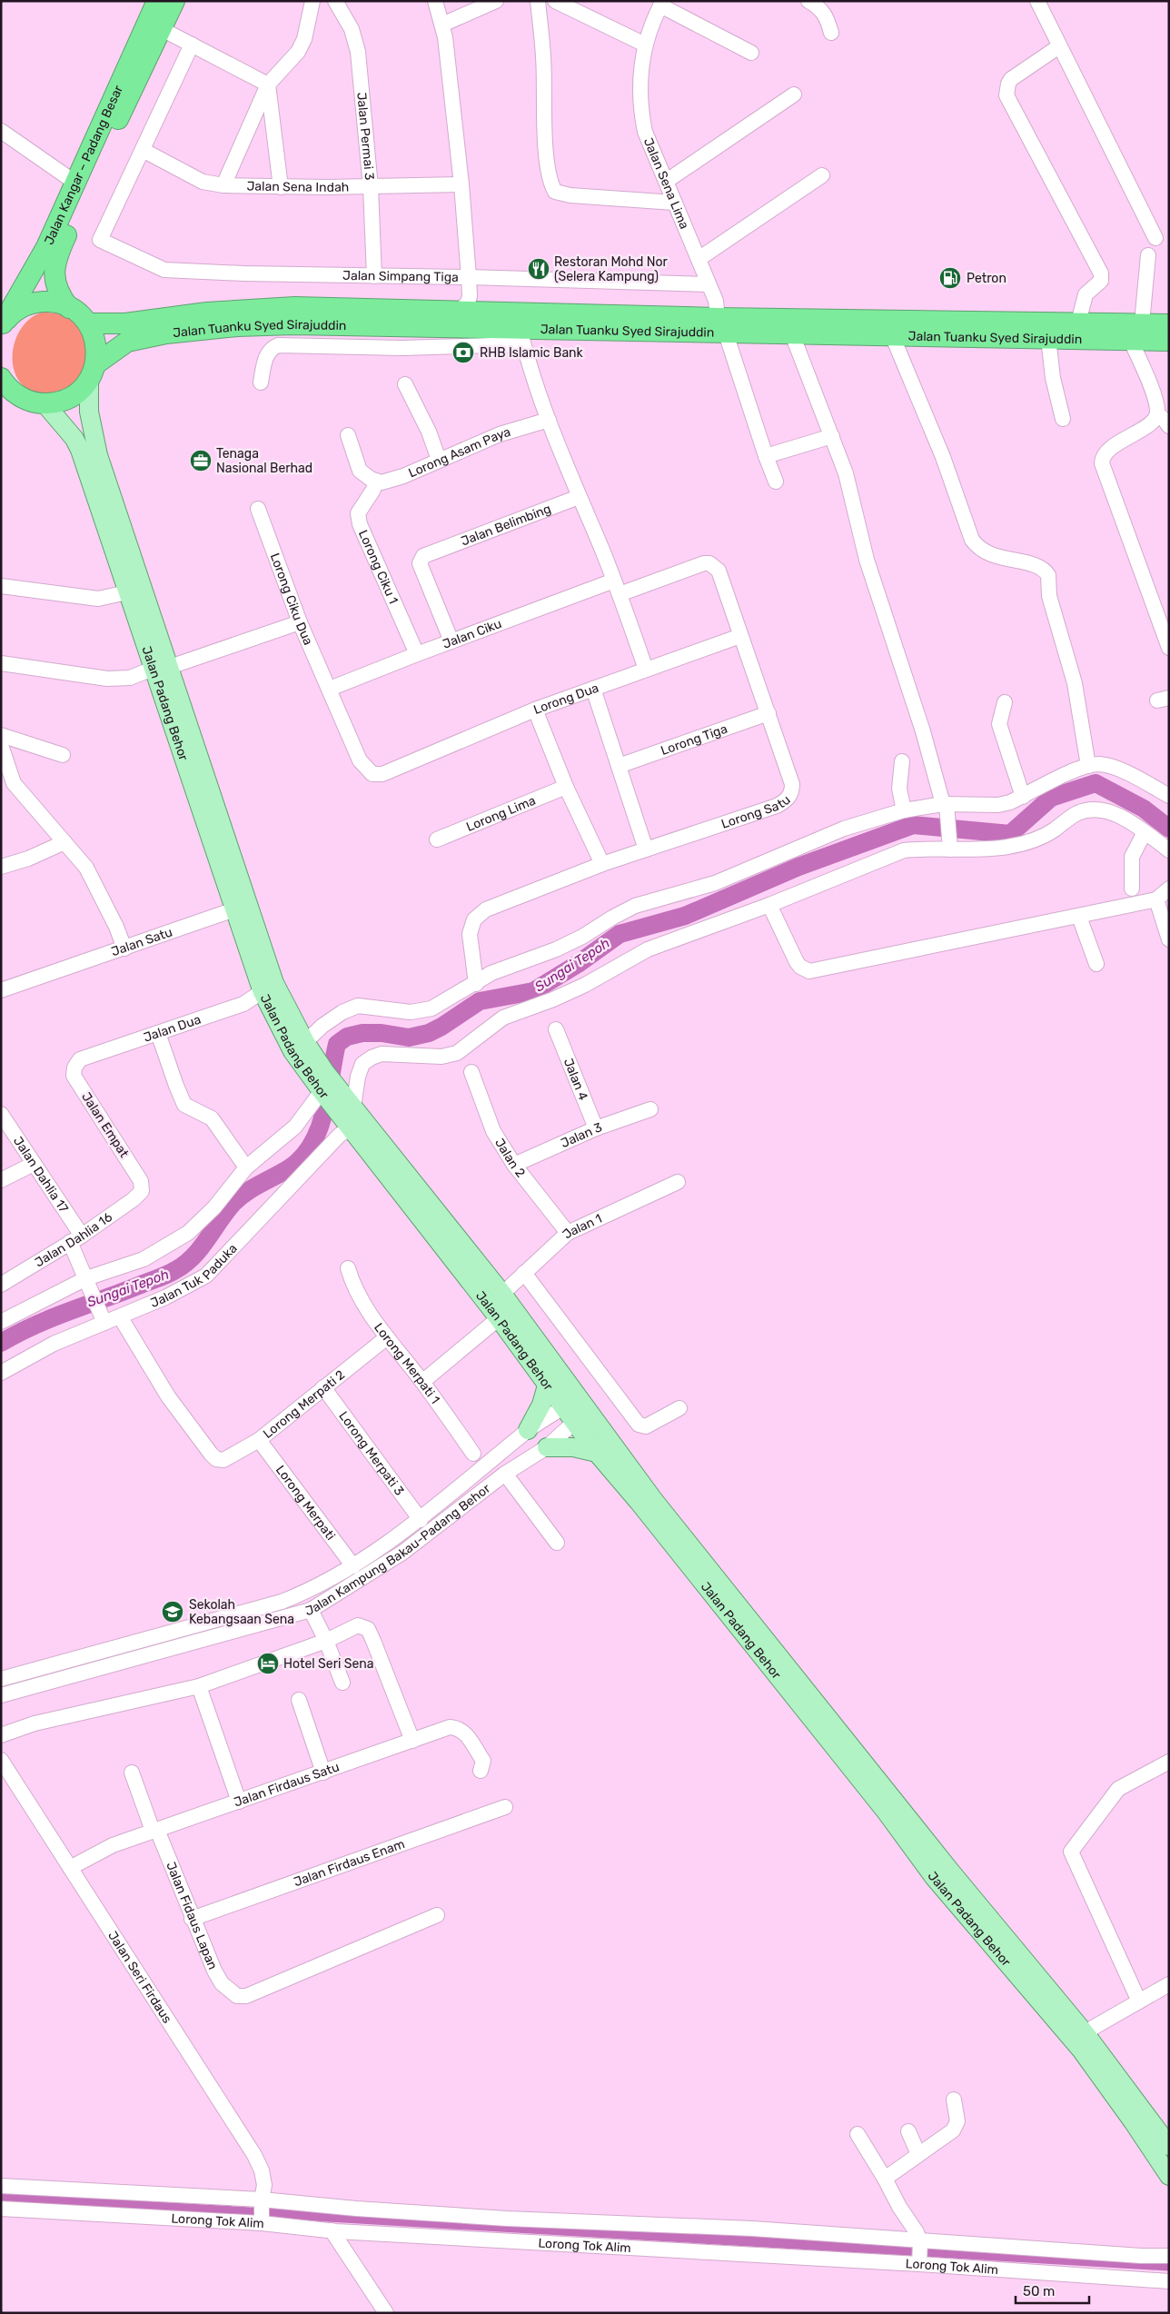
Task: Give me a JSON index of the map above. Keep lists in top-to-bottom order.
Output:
{
  "streets": {
    "highway": ["Jalan Kangar – Padang Besar", "Jalan Tuanku Syed Sirajuddin"],
    "main road": ["Jalan Padang Behor"],
    "street": [
      "Jalan Permai 3",
      "Jalan Sena Lima",
      "Jalan Sena Indah",
      "Jalan Simpang Tiga",
      "Lorong Asam Paya",
      "Jalan Belimbing",
      "Lorong Ciku 1",
      "Lorong Ciku Dua",
      "Jalan Ciku",
      "Lorong Dua",
      "Lorong Tiga",
      "Lorong Satu",
      "Lorong Lima",
      "Jalan Satu",
      "Jalan Dua",
      "Jalan 4",
      "Jalan Empat",
      "Jalan 3",
      "Jalan 2",
      "Jalan Dahlia 17",
      "Jalan 1",
      "Jalan Dahlia 16",
      "Jalan Tuk Paduka",
      "Lorong Merpati 1",
      "Lorong Merpati 2",
      "Lorong Merpati 3",
      "Lorong Merpati",
      "Jalan Kampung Bakau-Padang Behor",
      "Jalan Firdaus Satu",
      "Jalan Firdaus Enam",
      "Jalan Fidaus Lapan",
      "Jalan Seri Firdaus",
      "Lorong Tok Alim"
    ]
  },
  "crossings": [
    ["Jalan Permai 3", "Jalan Sena Indah"],
    ["Jalan Permai 3", "Jalan Simpang Tiga"],
    ["Jalan Sena Lima", "Jalan Simpang Tiga"],
    ["Jalan Sena Lima", "Jalan Tuanku Syed Sirajuddin"],
    ["Jalan Sena Indah", "Jalan Simpang Tiga"],
    ["Jalan Tuanku Syed Sirajuddin", "Jalan Padang Behor"],
    ["Lorong Asam Paya", "Lorong Ciku 1"],
    ["Jalan Belimbing", "Jalan Ciku"],
    ["Lorong Ciku 1", "Jalan Ciku"],
    ["Lorong Ciku Dua", "Jalan Ciku"],
    ["Lorong Ciku Dua", "Lorong Dua"],
    ["Jalan Ciku", "Lorong Satu"],
    ["Lorong Dua", "Lorong Satu"],
    ["Jalan Padang Behor", "Jalan Satu"],
    ["Jalan Padang Behor", "Jalan Dua"],
    ["Jalan Padang Behor", "Jalan 1"],
    ["Jalan Padang Behor", "Jalan Tuk Paduka"],
    ["Jalan Padang Behor", "Jalan Kampung Bakau-Padang Behor"],
    ["Lorong Tiga", "Lorong Satu"],
    ["Jalan Dua", "Jalan Empat"],
    ["Jalan 4", "Jalan 3"],
    ["Jalan Empat", "Jalan Dahlia 16"],
    ["Jalan 3", "Jalan 2"],
    ["Jalan 2", "Jalan 1"],
    ["Jalan Dahlia 17", "Jalan Dahlia 16"],
    ["Jalan Dahlia 17", "Jalan Tuk Paduka"],
    ["Jalan Tuk Paduka", "Lorong Merpati 2"],
    ["Lorong Merpati 1", "Lorong Merpati 2"],
    ["Lorong Merpati 2", "Lorong Merpati 3"],
    ["Lorong Merpati 2", "Lorong Merpati"],
    ["Lorong Merpati 3", "Jalan Kampung Bakau-Padang Behor"],
    ["Lorong Merpati", "Jalan Kampung Bakau-Padang Behor"],
    ["Jalan Firdaus Satu", "Jalan Fidaus Lapan"],
    ["Jalan Firdaus Satu", "Jalan Seri Firdaus"],
    ["Jalan Firdaus Enam", "Jalan Fidaus Lapan"],
    ["Jalan Seri Firdaus", "Lorong Tok Alim"]
  ],
  "water": ["Sungai Tepoh"],
  "places": {
    "restaurant": ["Restoran Mohd Nor (Selera Kampung)"],
    "fuel station": ["Petron"],
    "bank": ["RHB Islamic Bank"],
    "office": ["Tenaga Nasional Berhad"],
    "school or university": ["Sekolah Kebangsaan Sena"],
    "hotel": ["Hotel Seri Sena"]
  },
  "scale_bar": "50 m"
}
